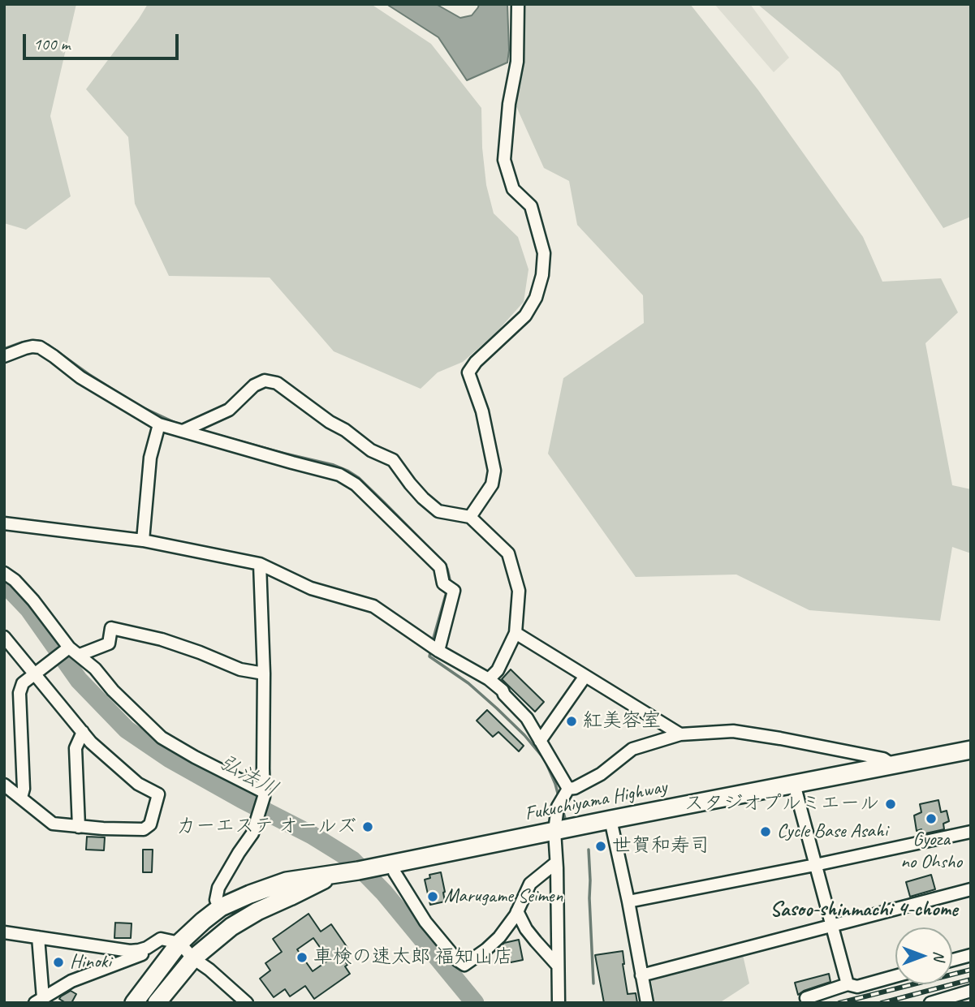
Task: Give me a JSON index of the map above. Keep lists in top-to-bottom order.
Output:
{
  "streets": {
    "highway": ["Fukuchiyama Highway"]
  },
  "districts": ["Sasoo-shinmachi 4-chome"],
  "water": ["弘法川"],
  "places": [
    "紅美容室",
    "スタジオプルミエール",
    "Gyoza no Ohsho",
    "カーエステ オールズ",
    "Cycle Base Asahi",
    "世賀和寿司",
    "Marugame Seimen",
    "車検の速太郎 福知山店",
    "Hinoki"
  ],
  "scale_bar": "100 m",
  "north": "right"
}
